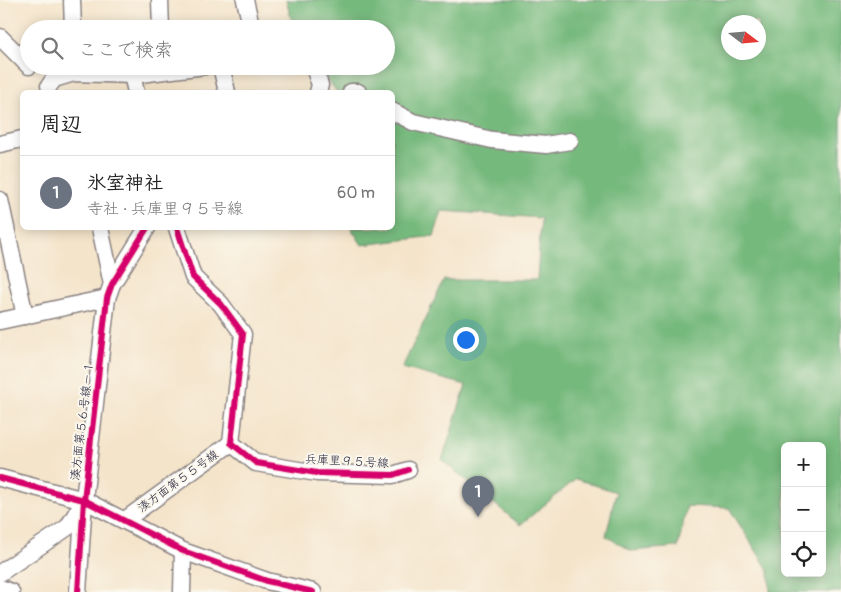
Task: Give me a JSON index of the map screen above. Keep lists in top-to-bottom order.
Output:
{
  "streets": {
    "street": ["湊方面第５６号線－１", "兵庫里９５号線", "湊方面第５５号線"]
  },
  "crossings": [
    ["兵庫里９５号線", "湊方面第５５号線"]
  ],
  "north": "right",
  "page": {
    "search": "ここで検索",
    "heading": "周辺",
    "list": [
      {
        "mark": "1",
        "name": "氷室神社",
        "note": "寺社 · 兵庫里９５号線",
        "value": "60 m"
      }
    ],
    "map_buttons": ["+", "−"],
    "pins": "1"
  }
}
